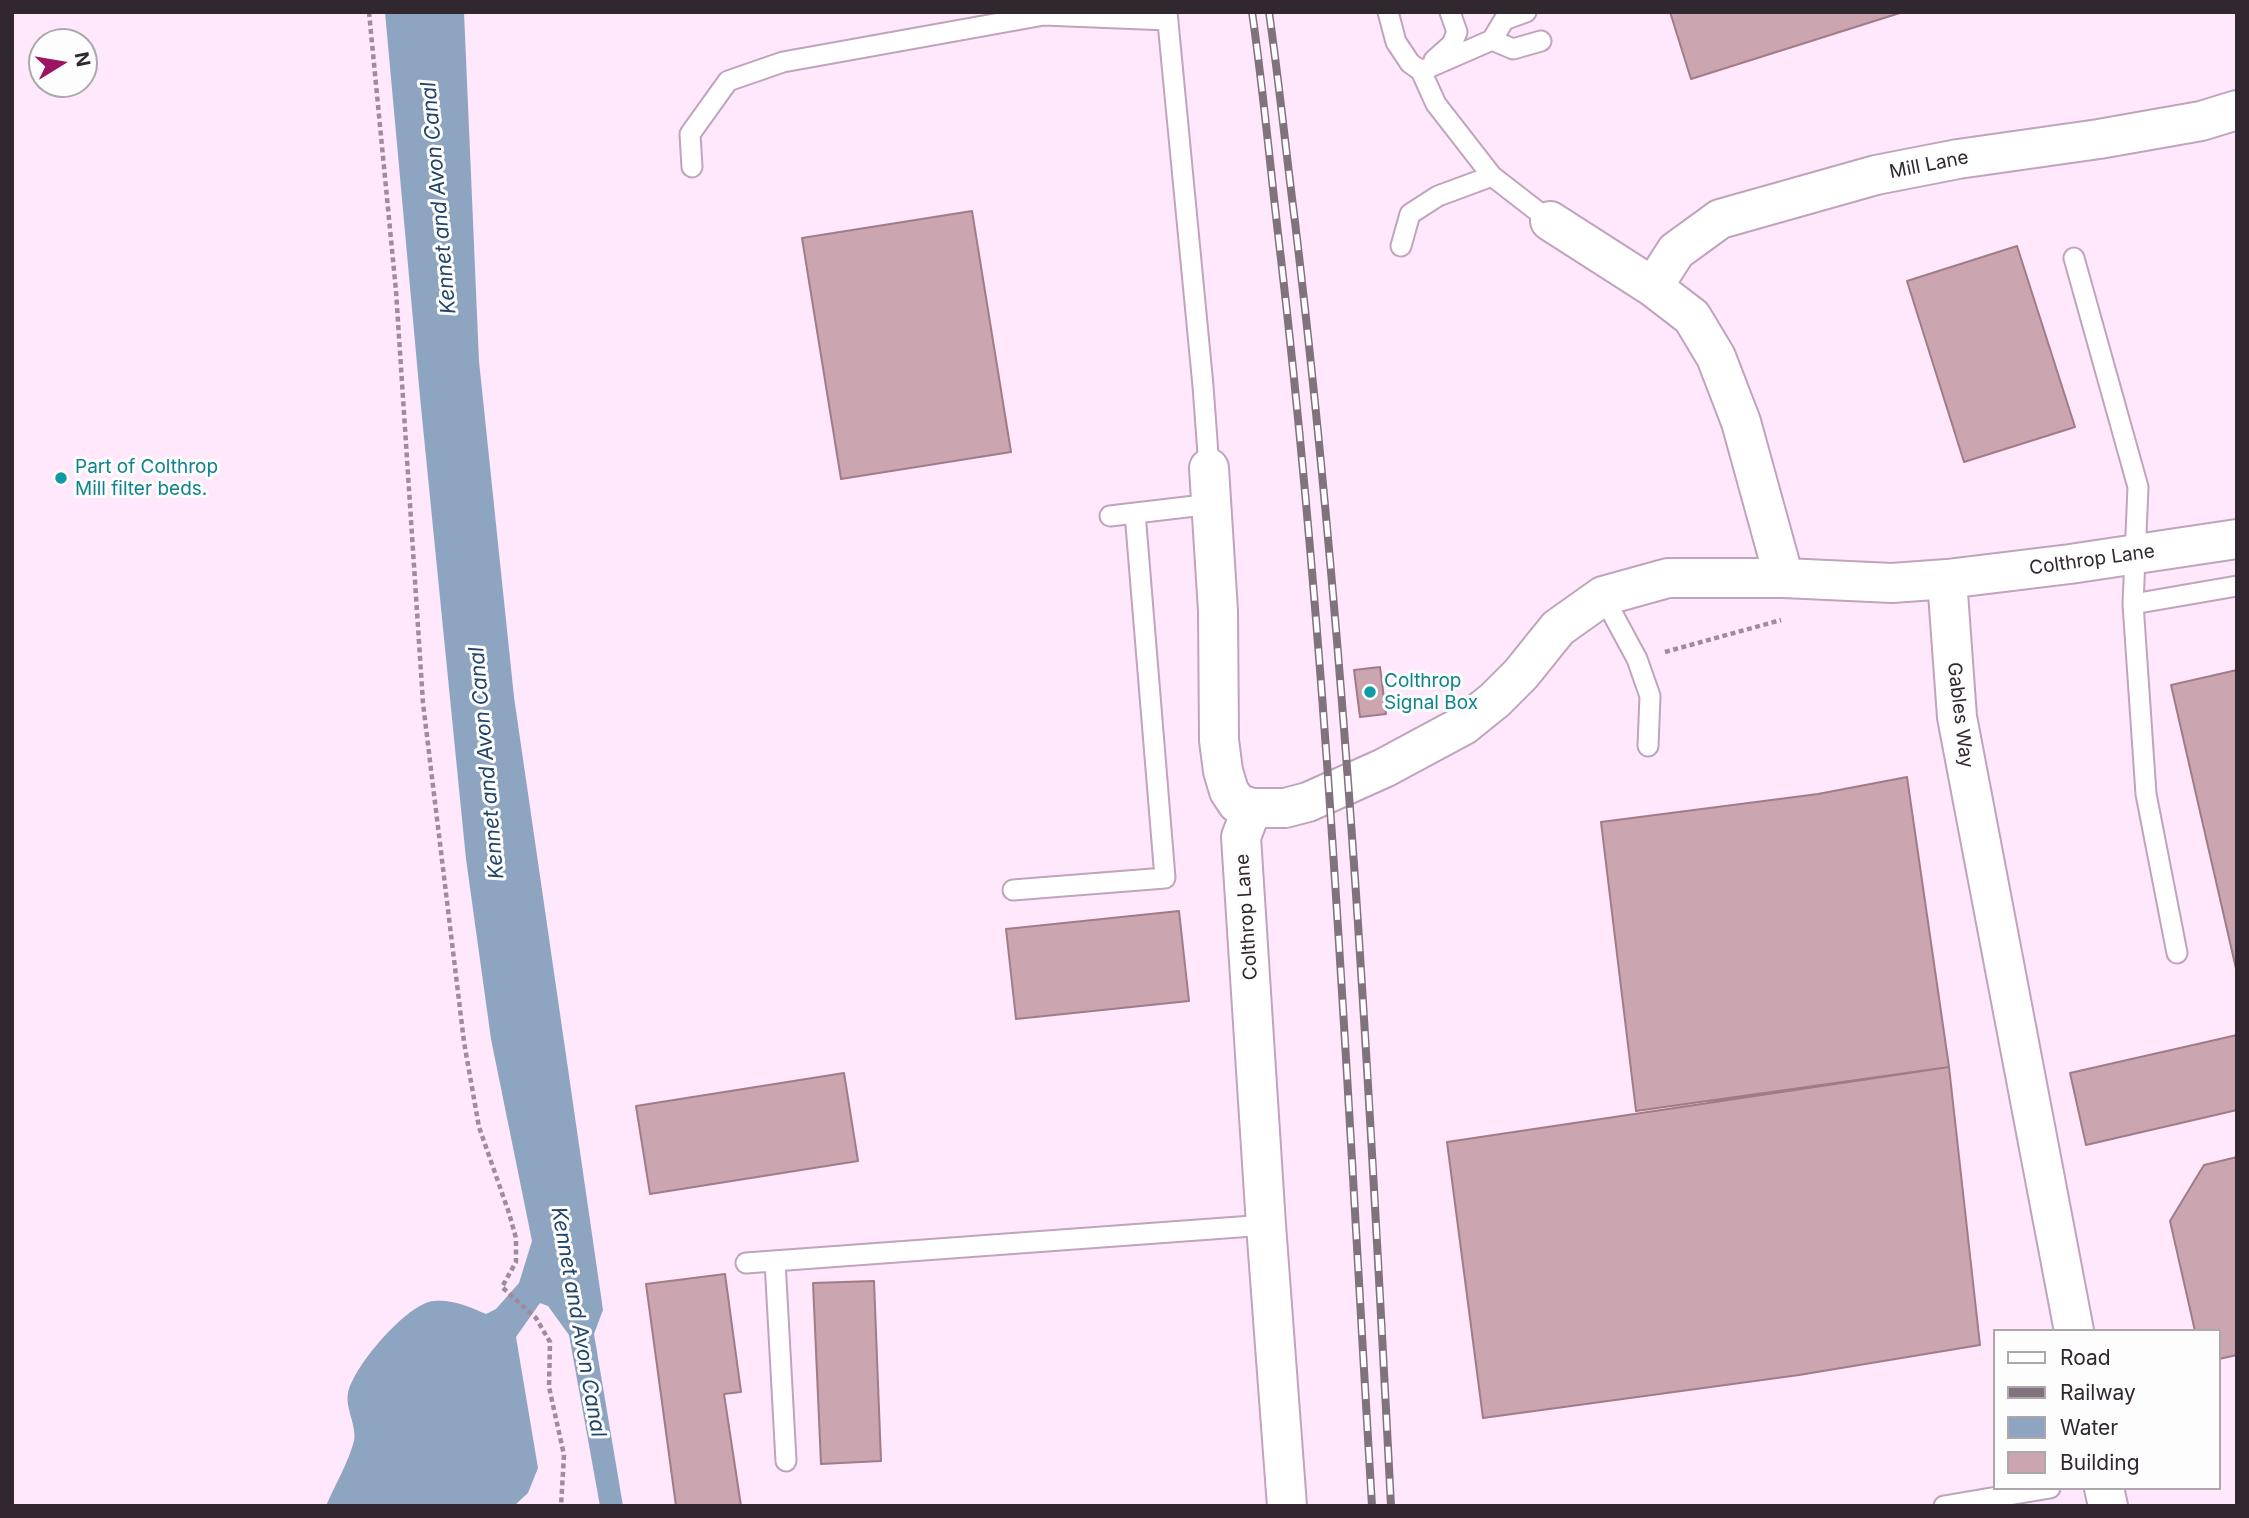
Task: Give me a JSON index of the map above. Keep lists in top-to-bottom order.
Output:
{
  "streets": {
    "street": ["Mill Lane", "Colthrop Lane", "Gables Way"]
  },
  "crossings": [
    ["Colthrop Lane", "Gables Way"]
  ],
  "water": ["Kennet and Avon Canal"],
  "places": ["Part of Colthrop Mill filter beds.", "Colthrop Signal Box"],
  "legend": [
    "Road",
    "Railway",
    "Water",
    "Building"
  ],
  "north": "right"
}
